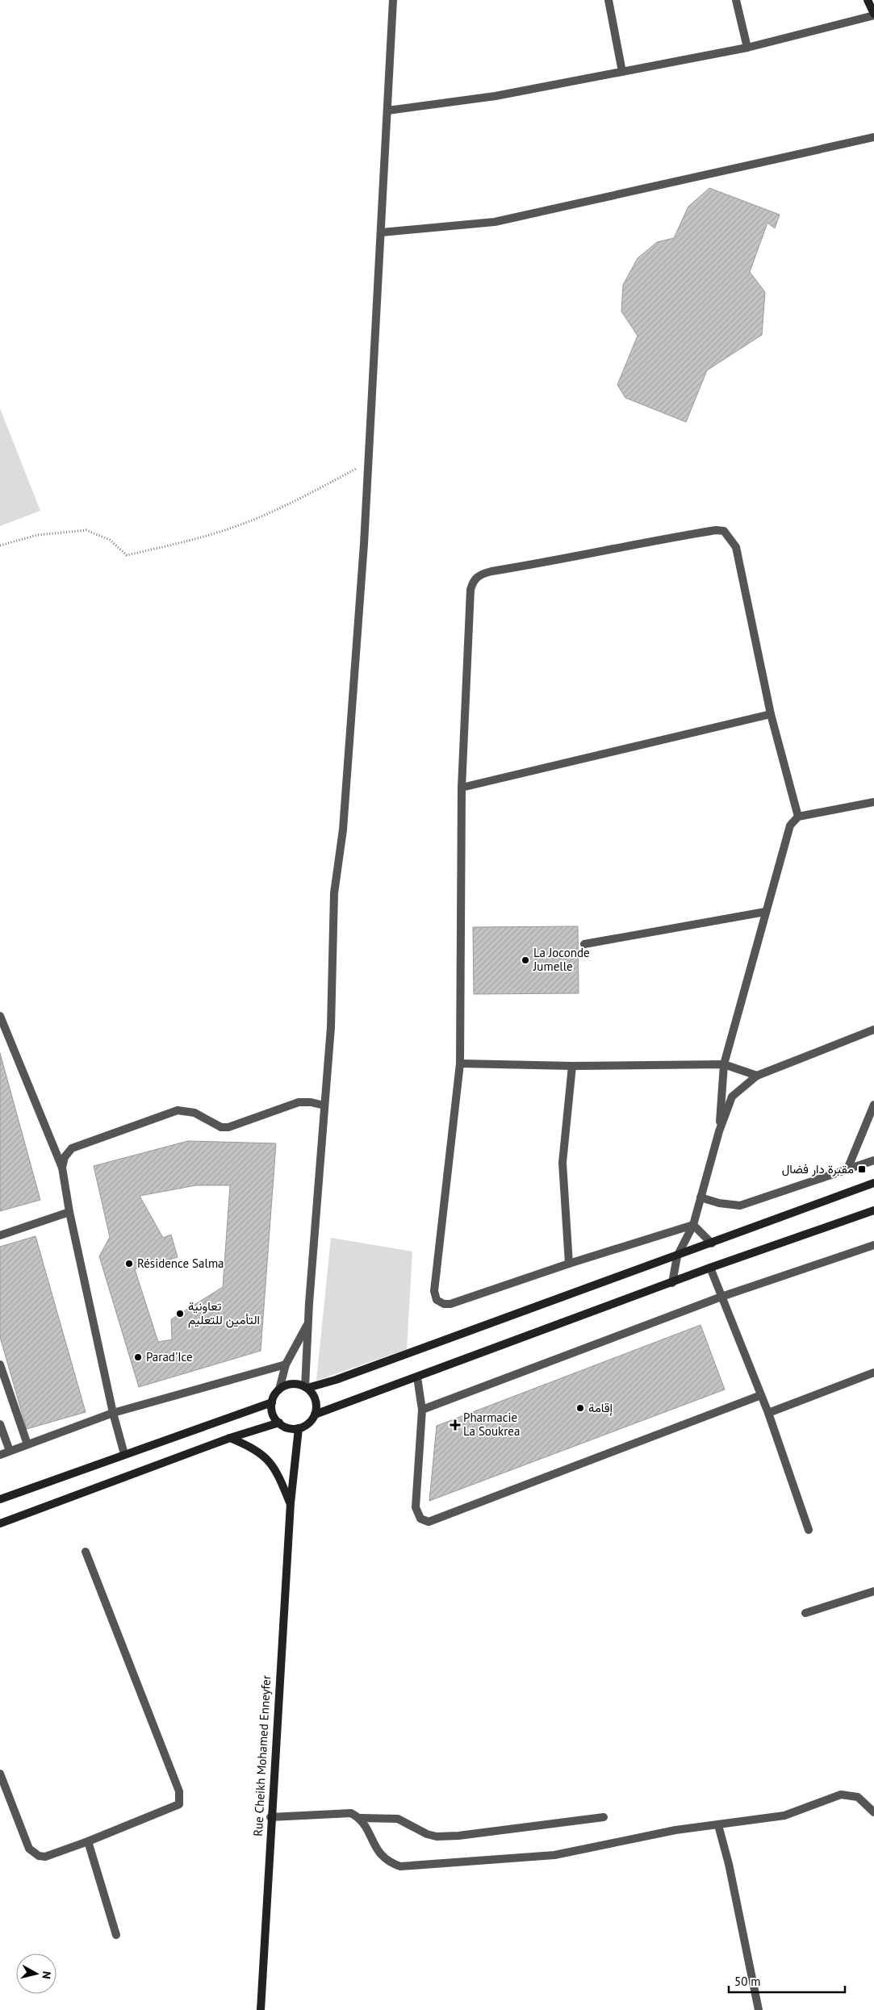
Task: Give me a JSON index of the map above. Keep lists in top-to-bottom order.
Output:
{
  "streets": {
    "main road": ["Rue Cheikh Mohamed Enneyfer"]
  },
  "places": {
    "other": [
      "La Joconde Jumelle",
      "Résidence Salma",
      "تعاونية التأمين للتعليم",
      "Parad'Ice",
      "إقامة"
    ],
    "transit": ["مقبرة دار فضال"],
    "health": ["Pharmacie La Soukrea"]
  },
  "scale_bar": "50 m",
  "north": "right"
}
